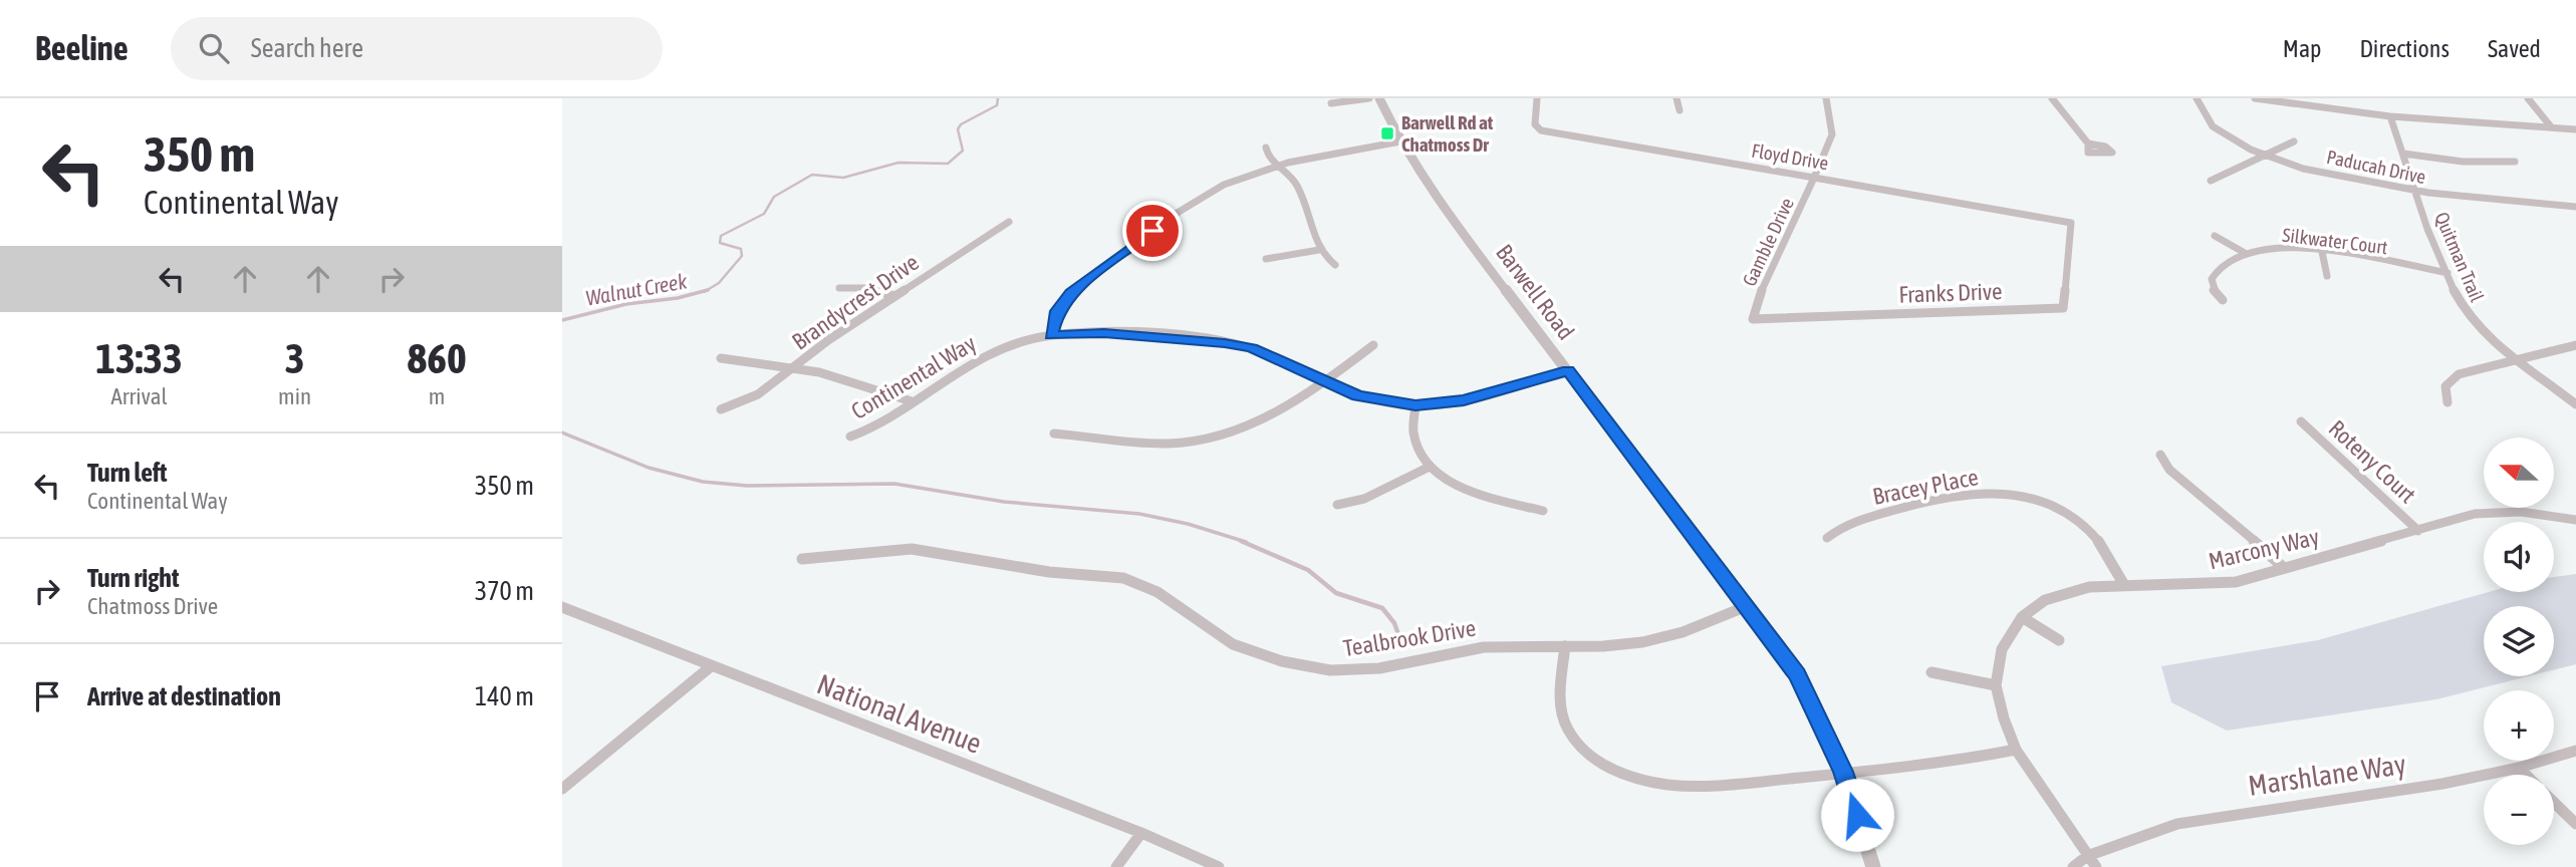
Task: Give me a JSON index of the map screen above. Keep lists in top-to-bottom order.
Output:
{
  "streets": {
    "street": [
      "Floyd Drive",
      "Paducah Drive",
      "Silkwater Court",
      "Gamble Drive",
      "Quitman Trail",
      "Barwell Road",
      "Franks Drive",
      "Brandycrest Drive",
      "Continental Way",
      "Roteny Court",
      "Bracey Place",
      "Marcony Way",
      "Tealbrook Drive",
      "National Avenue",
      "Marshlane Way"
    ]
  },
  "crossings": [
    ["Floyd Drive", "Gamble Drive"],
    ["Floyd Drive", "Franks Drive"],
    ["Paducah Drive", "Quitman Trail"],
    ["Silkwater Court", "Quitman Trail"],
    ["Gamble Drive", "Franks Drive"],
    ["Barwell Road", "Continental Way"],
    ["Barwell Road", "Tealbrook Drive"],
    ["Roteny Court", "Marcony Way"],
    ["Bracey Place", "Marcony Way"],
    ["Marcony Way", "Marshlane Way"]
  ],
  "water": ["Walnut Creek"],
  "places": {
    "transit": ["Barwell Rd at Chatmoss Dr"]
  },
  "north": "left",
  "page": {
    "header": "Beeline",
    "search": "Search here",
    "nav": ["Map", "Directions", "Saved"],
    "turn": ["350 m", "Continental Way"],
    "eta": [
      "13:33",
      "Arrival",
      "3",
      "min",
      "860",
      "m"
    ],
    "list": [
      {
        "name": "Turn left",
        "note": "Continental Way",
        "value": "350 m"
      },
      {
        "name": "Turn right",
        "note": "Chatmoss Drive",
        "value": "370 m"
      },
      {
        "name": "Arrive at destination",
        "value": "140 m"
      }
    ],
    "map_buttons": ["+", "−"]
  }
}
